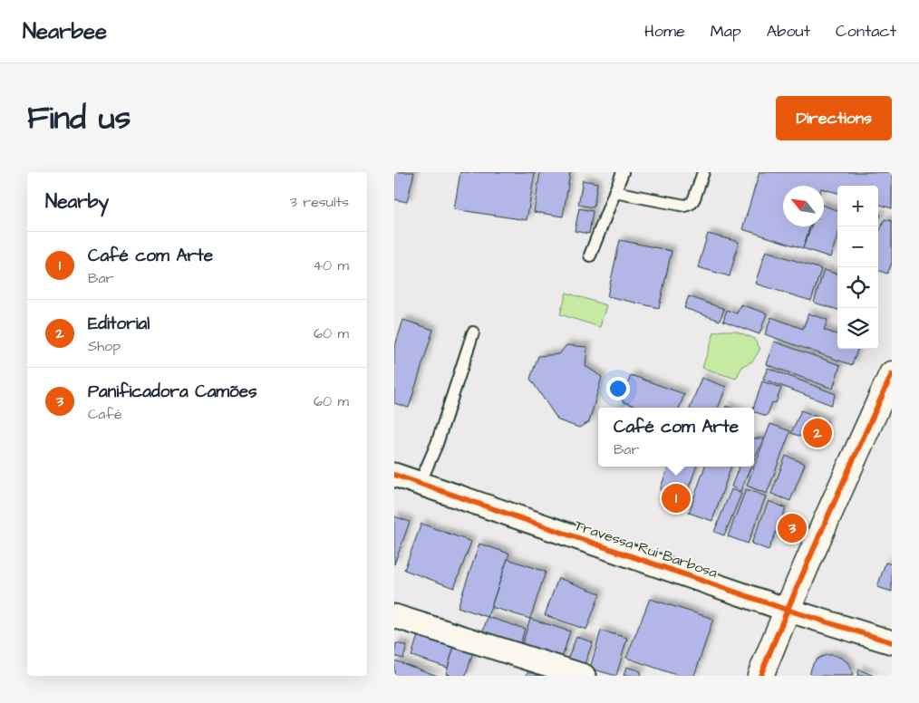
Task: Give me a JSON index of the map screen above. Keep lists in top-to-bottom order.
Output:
{
  "streets": {
    "street": ["Travessa Rui Barbosa"]
  },
  "north": "top left",
  "page": {
    "header": "Nearbee",
    "nav": [
      "Home",
      "Map",
      "About",
      "Contact"
    ],
    "title": "Find us",
    "buttons": "Directions",
    "heading": ["Nearby", "3 results"],
    "map_buttons": ["+", "−"],
    "list": [
      {
        "mark": "1",
        "name": "Café com Arte",
        "note": "Bar",
        "value": "40 m"
      },
      {
        "mark": "2",
        "name": "Editorial",
        "note": "Shop",
        "value": "60 m"
      },
      {
        "mark": "3",
        "name": "Panificadora Camões",
        "note": "Café",
        "value": "60 m"
      }
    ],
    "popup": ["Café com Arte", "Bar"],
    "pins": ["2", "1", "3"]
  }
}
